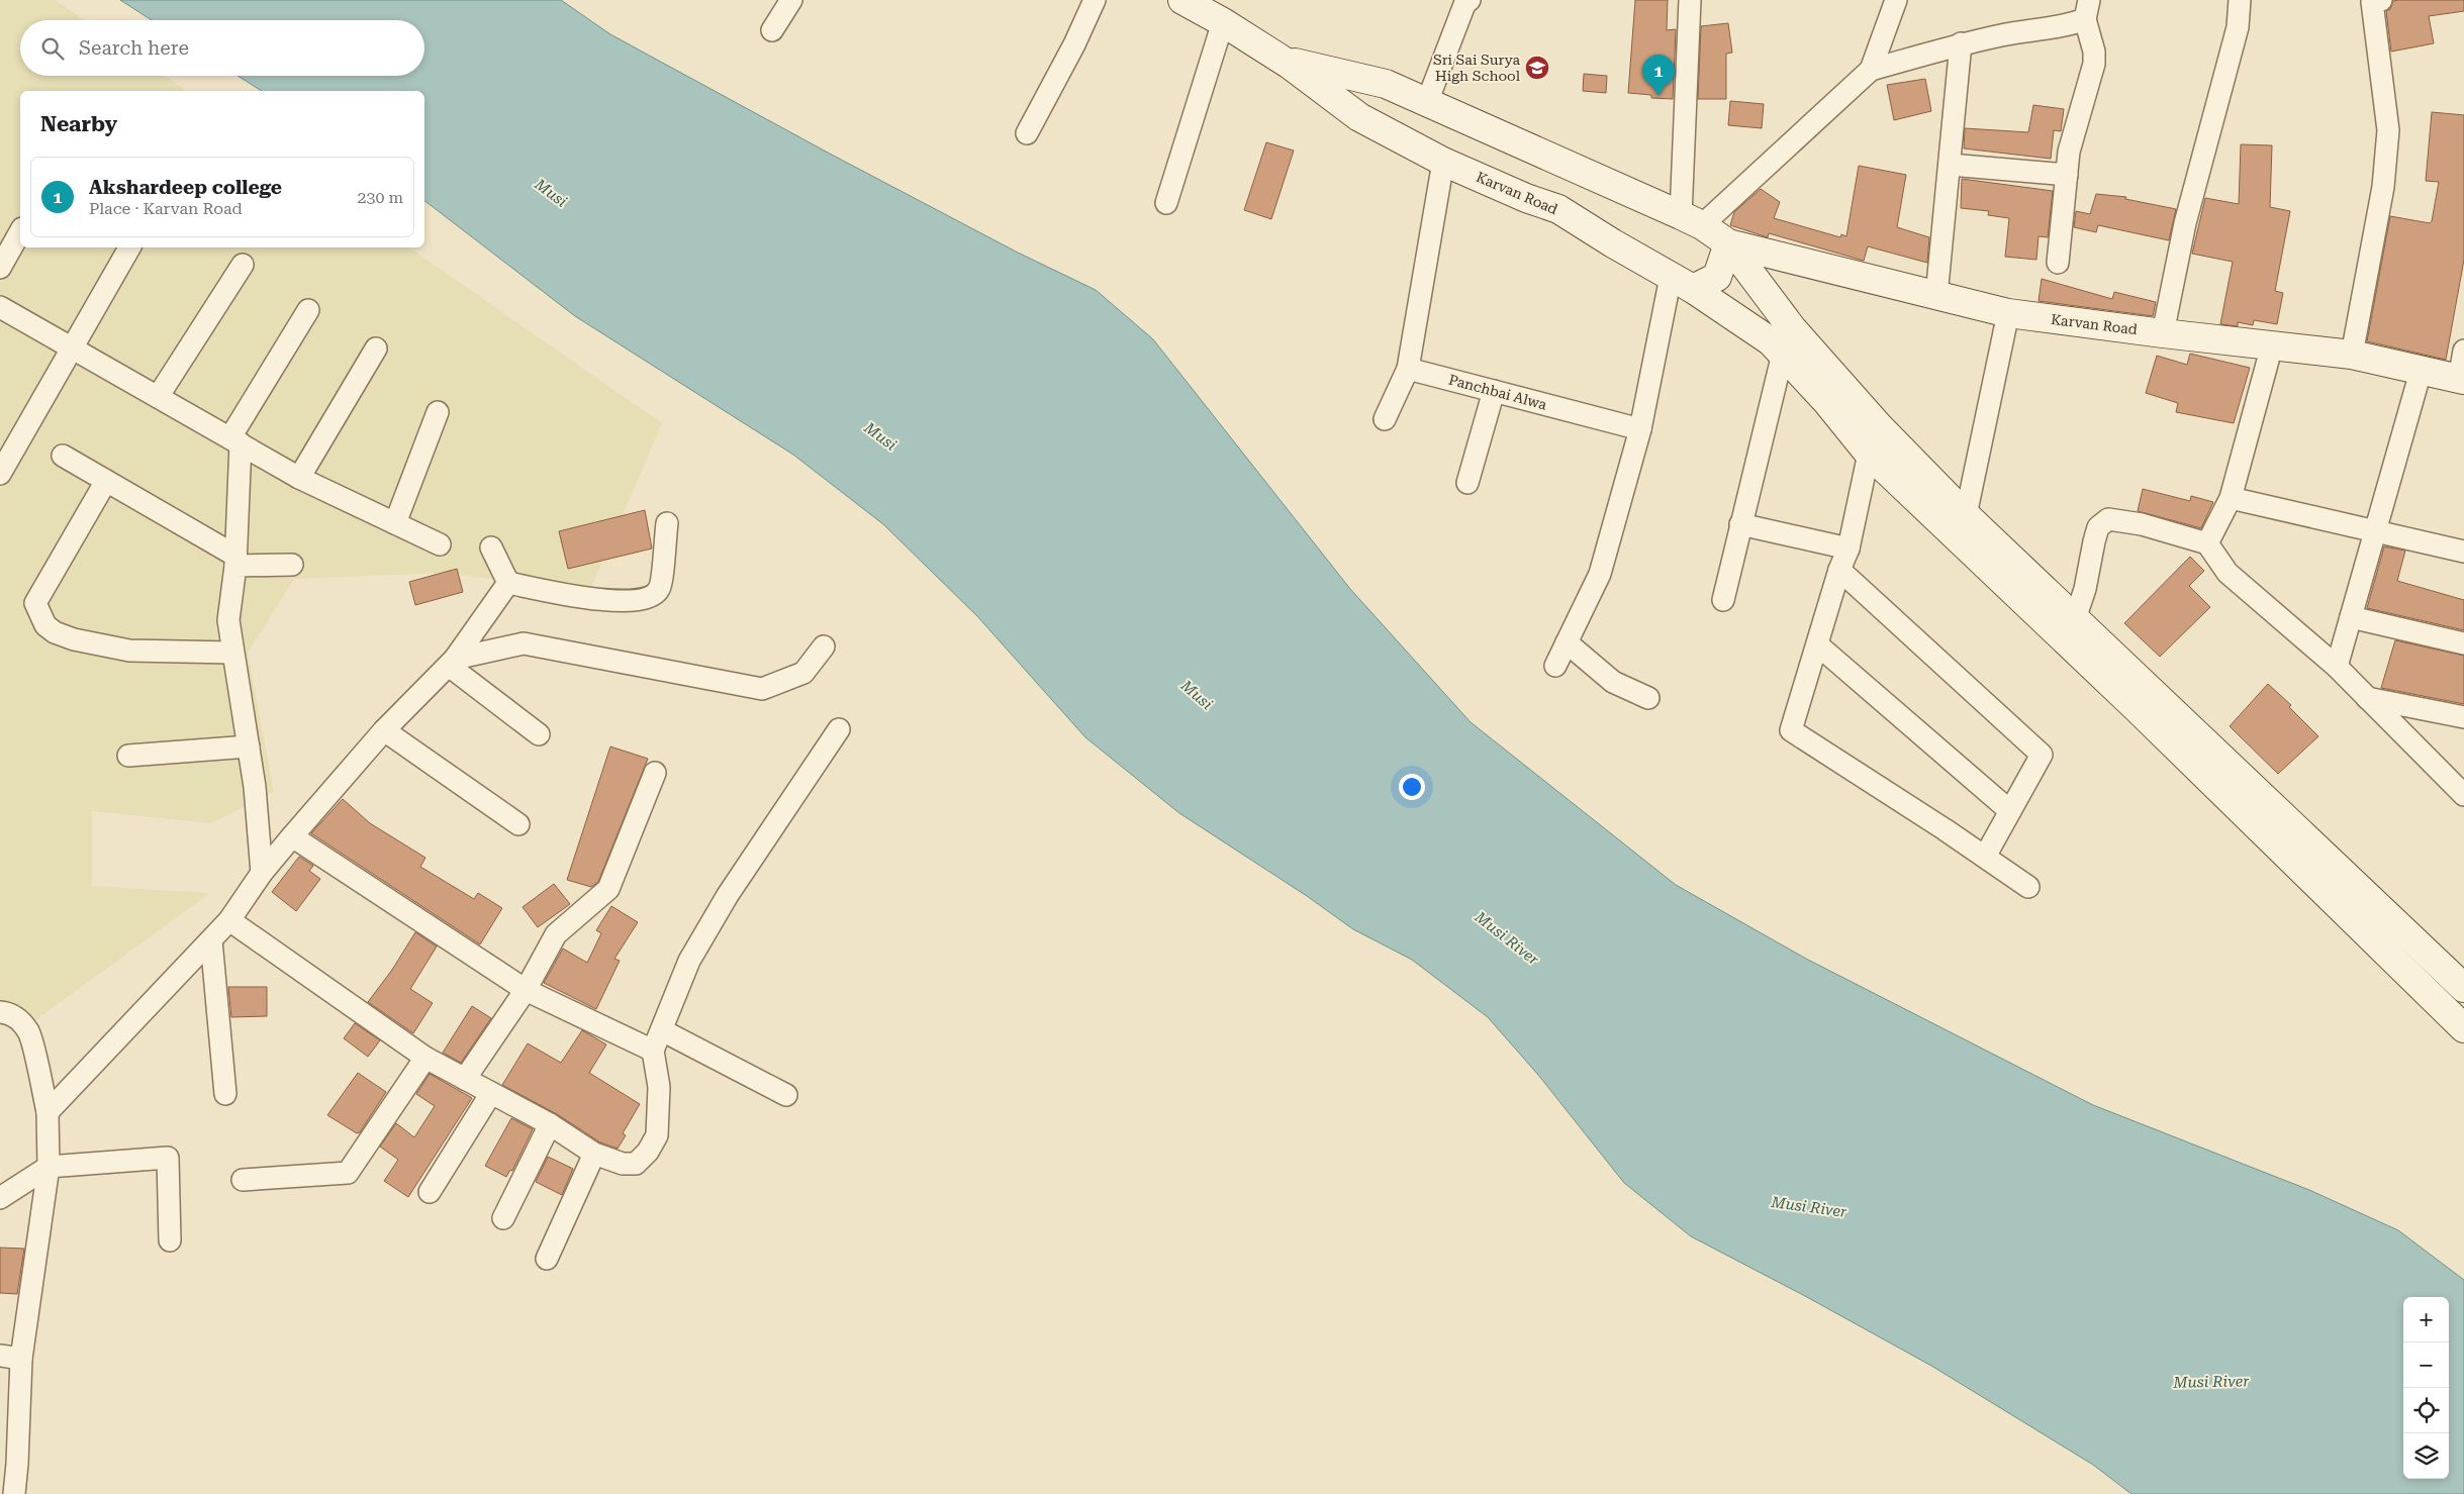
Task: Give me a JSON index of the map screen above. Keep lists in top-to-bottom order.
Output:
{
  "streets": {
    "street": ["Karvan Road", "Panchbai Alwa"]
  },
  "water": ["Musi", "Musi River"],
  "places": {
    "school or university": ["Sri Sai Surya High School"]
  },
  "page": {
    "search": "Search here",
    "pins": "1",
    "heading": "Nearby",
    "list": [
      {
        "mark": "1",
        "name": "Akshardeep college",
        "note": "Place · Karvan Road",
        "value": "230 m"
      }
    ],
    "map_buttons": ["+", "−"]
  }
}
